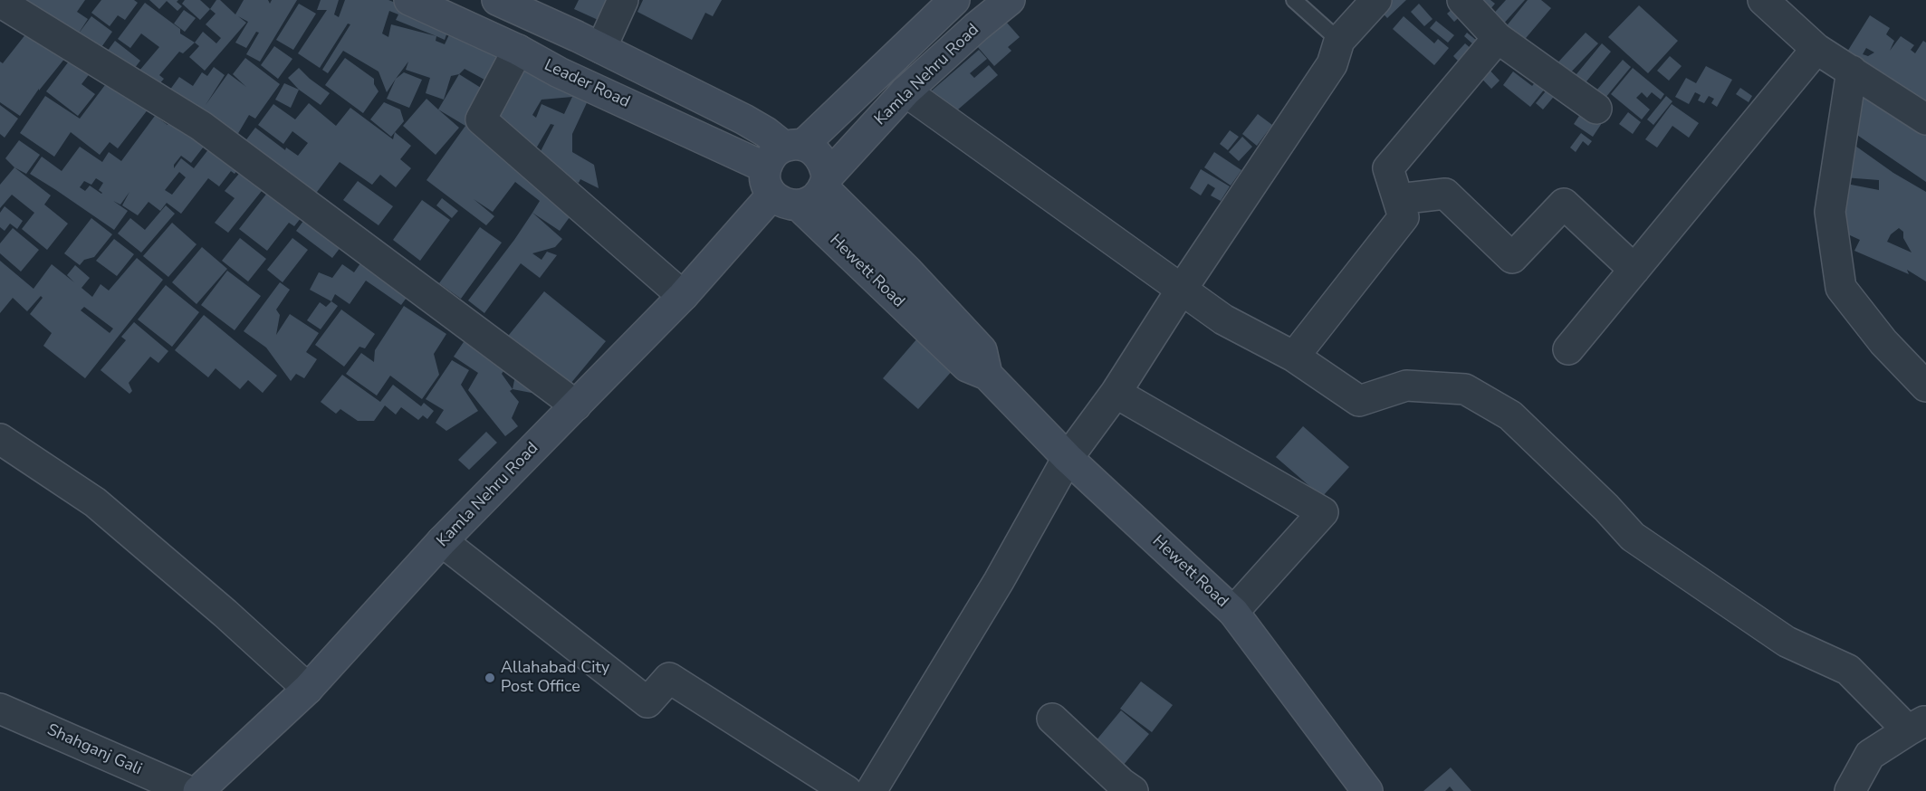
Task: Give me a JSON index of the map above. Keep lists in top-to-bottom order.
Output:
{
  "streets": {
    "main road": ["Kamla Nehru Road", "Leader Road", "Hewett Road"],
    "street": ["Shahganj Gali"]
  },
  "crossings": [
    ["Kamla Nehru Road", "Leader Road"],
    ["Kamla Nehru Road", "Hewett Road"],
    ["Leader Road", "Hewett Road"]
  ],
  "places": ["Allahabad City Post Office"]
}
